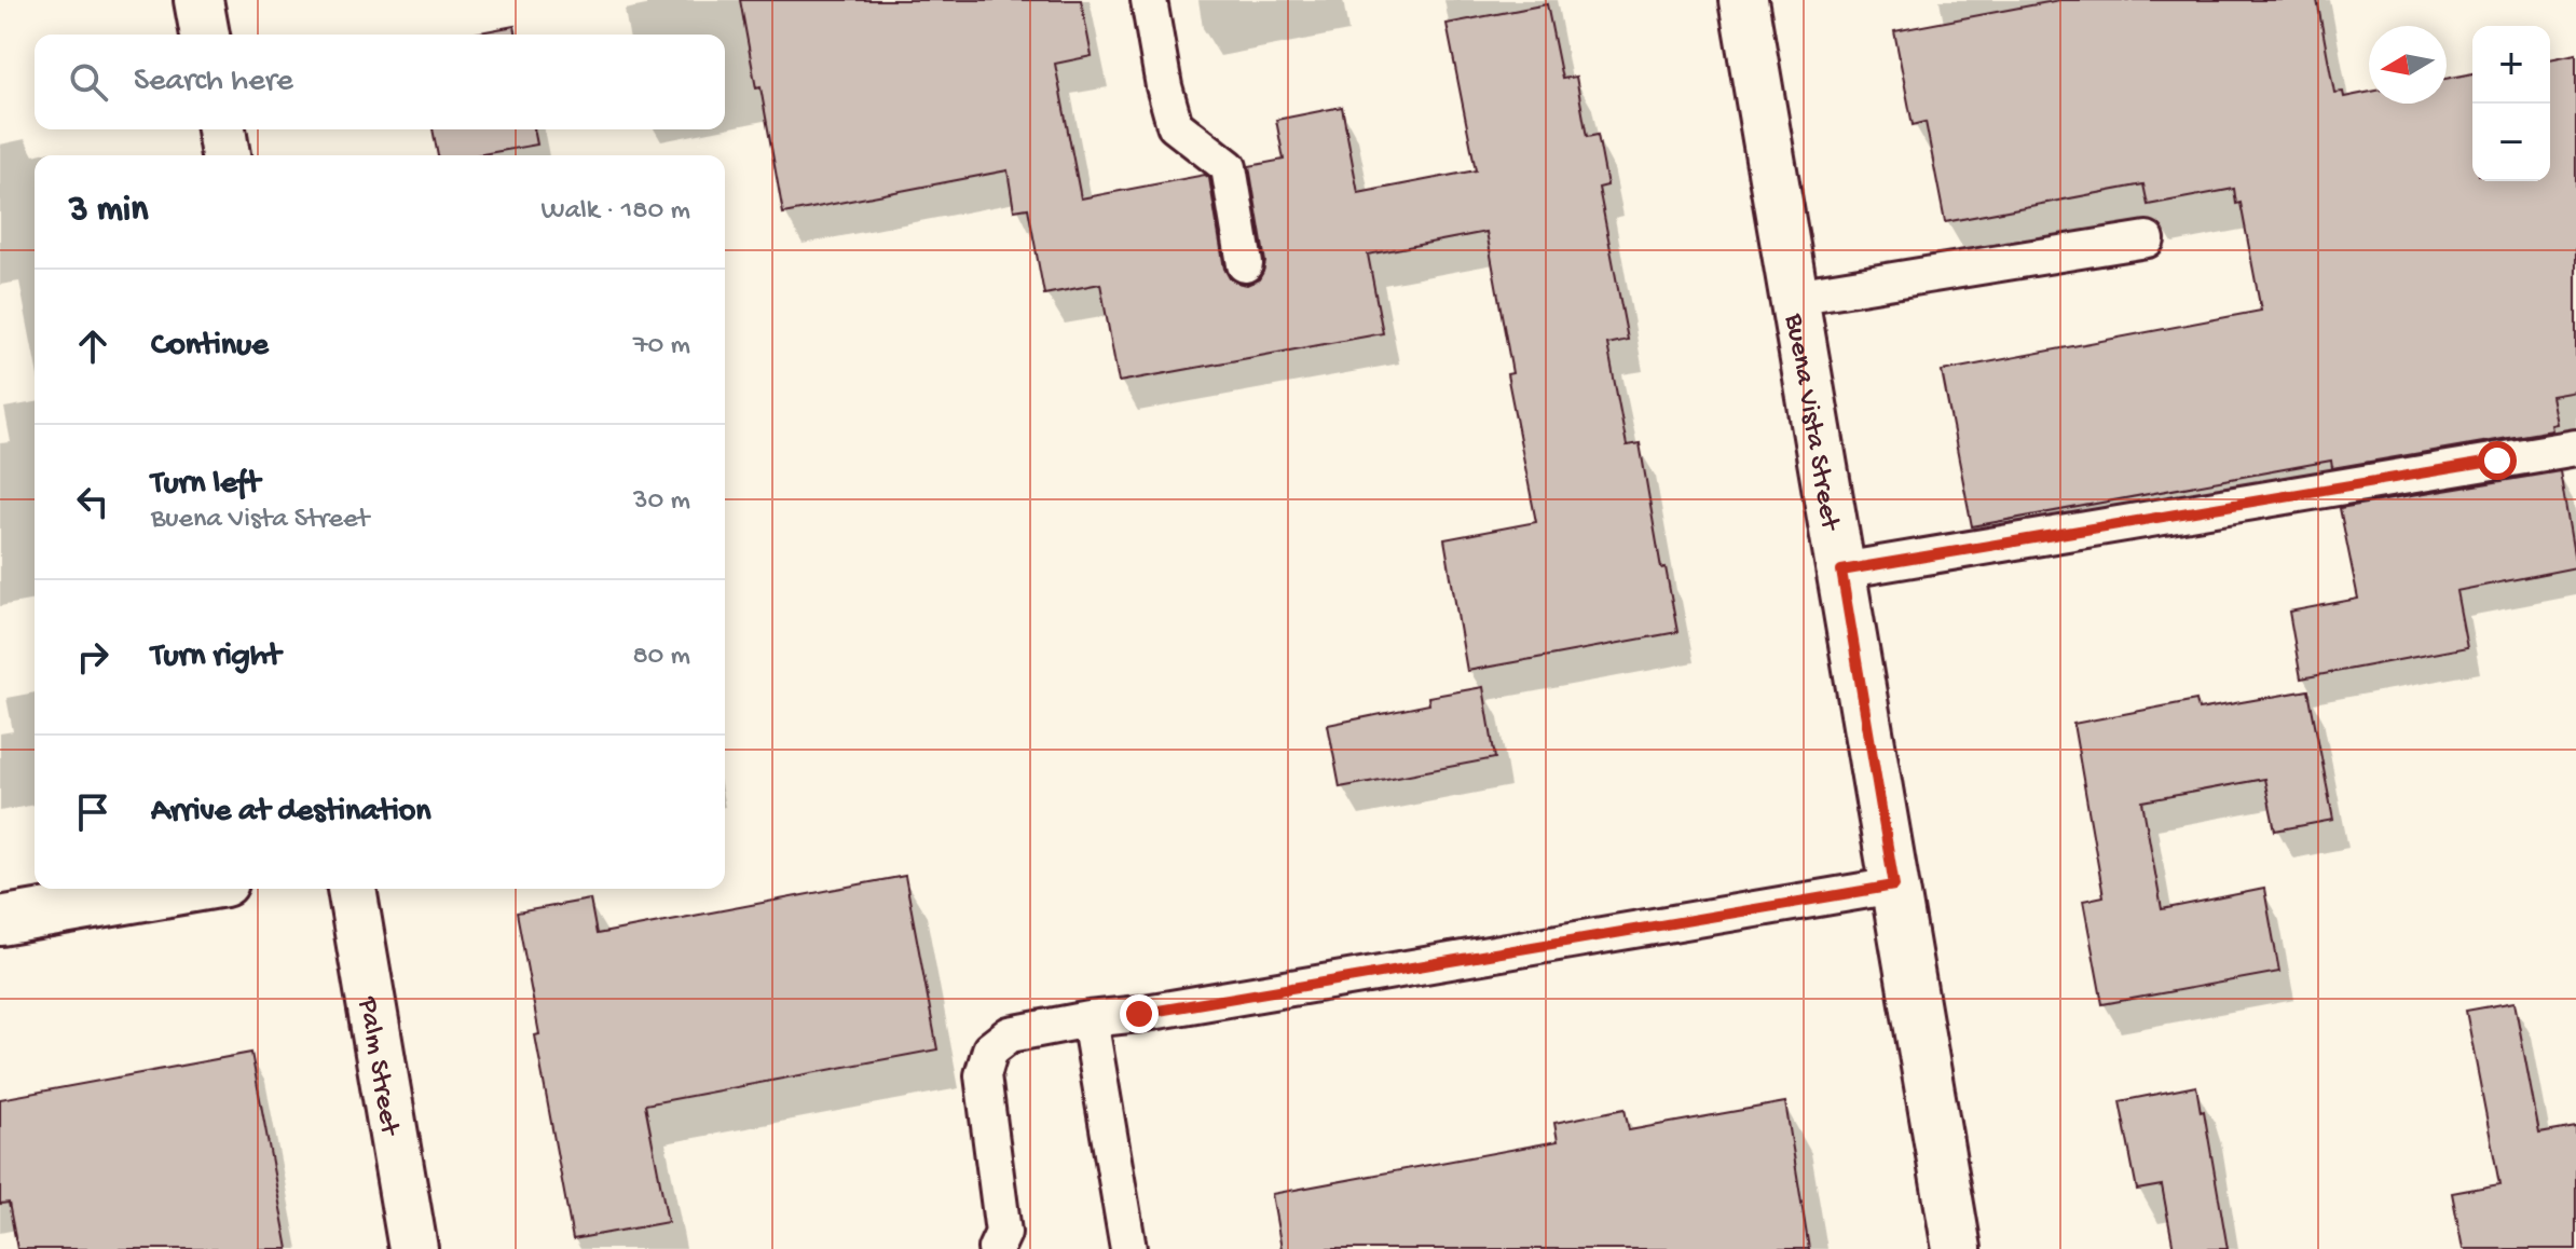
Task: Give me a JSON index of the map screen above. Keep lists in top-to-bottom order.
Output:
{
  "streets": {
    "street": ["Buena Vista Street", "Palm Street"]
  },
  "north": "left",
  "page": {
    "map_buttons": ["+", "−"],
    "search": "Search here",
    "heading": ["3 min", "Walk · 180 m"],
    "list": [
      ["Continue", "70 m"],
      ["Turn left", "Buena Vista Street", "30 m"],
      ["Turn right", "80 m"],
      "Arrive at destination"
    ]
  }
}
